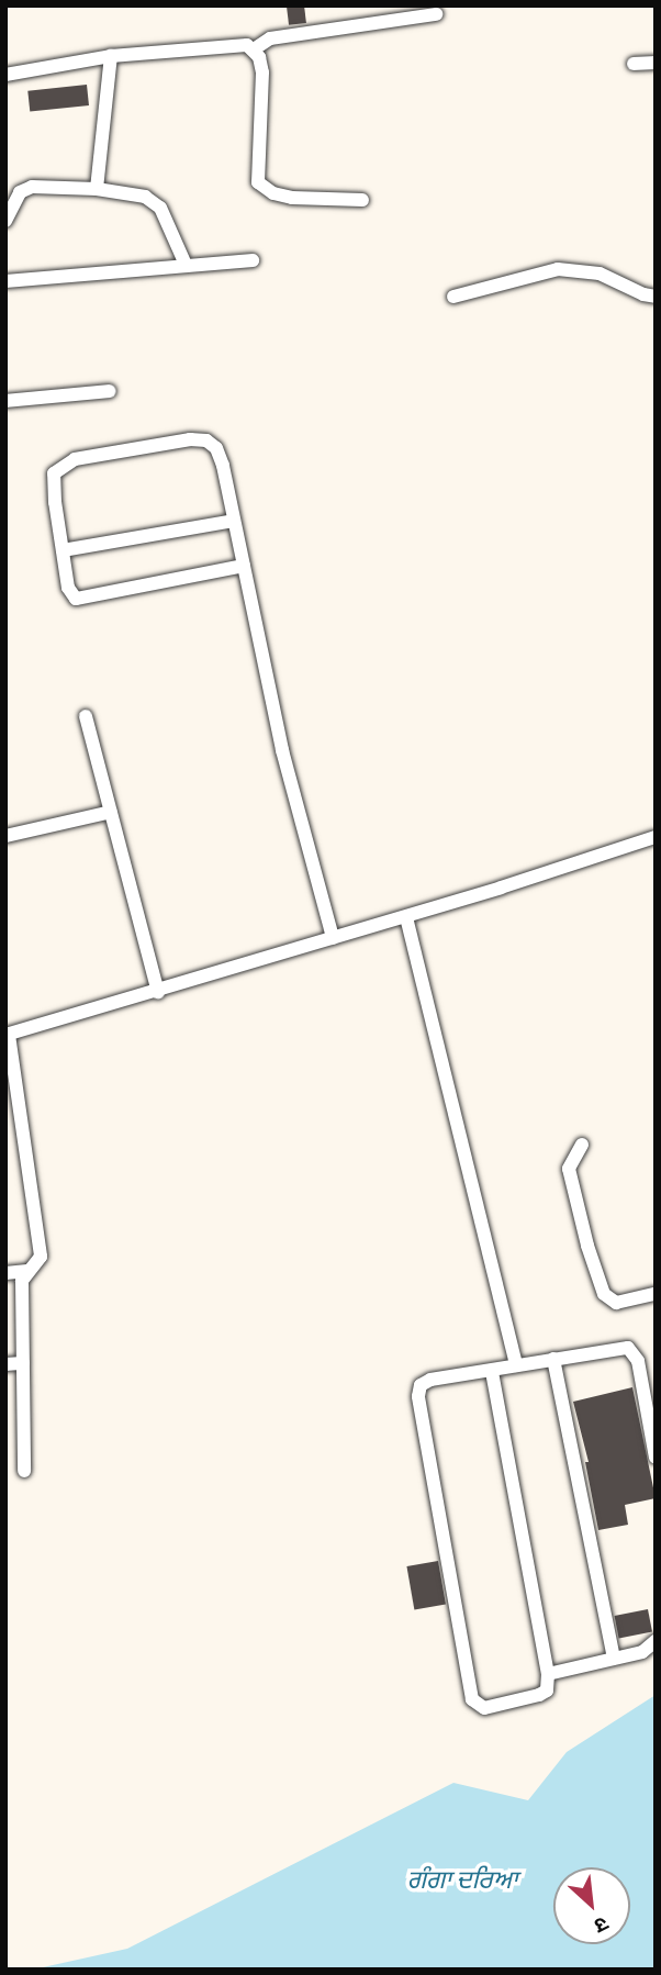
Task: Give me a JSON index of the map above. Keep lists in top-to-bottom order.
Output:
{
  "water": ["ਗੰਗਾ ਦਰਿਆ"],
  "north": "bottom right"
}
